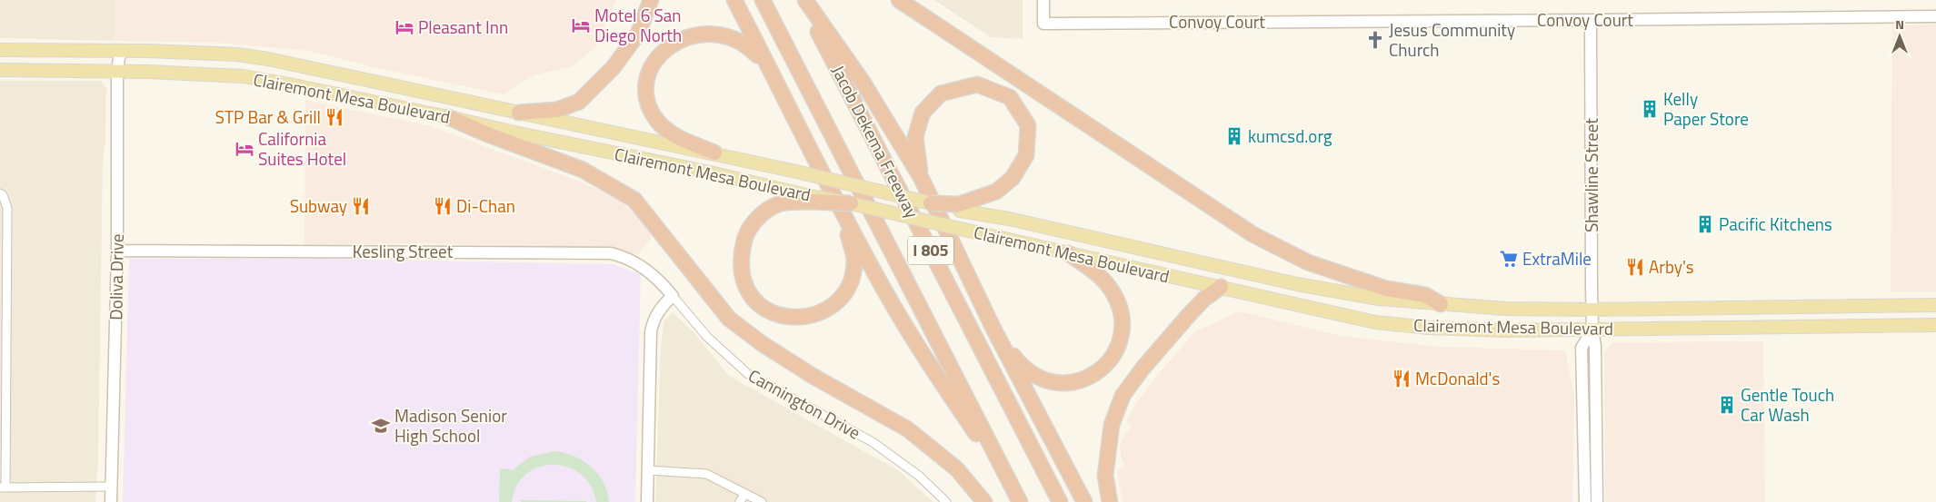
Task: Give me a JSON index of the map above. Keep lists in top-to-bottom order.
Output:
{
  "streets": {
    "highway": ["Jacob Dekema Freeway", "I 805"],
    "main road": ["Clairemont Mesa Boulevard"],
    "street": [
      "Convoy Court",
      "Shawline Street",
      "Kesling Street",
      "Doliva Drive",
      "Cannington Drive"
    ]
  },
  "crossings": [
    ["Convoy Court", "Shawline Street"],
    ["Clairemont Mesa Boulevard", "Shawline Street"],
    ["Clairemont Mesa Boulevard", "Doliva Drive"],
    ["Kesling Street", "Doliva Drive"],
    ["Kesling Street", "Cannington Drive"]
  ],
  "places": {
    "hotel": ["Motel 6 San Diego North", "Pleasant Inn", "California Suites Hotel"],
    "church": ["Jesus Community Church"],
    "building": [
      "Kelly Paper Store",
      "kumcsd.org",
      "Pacific Kitchens",
      "Gentle Touch Car Wash"
    ],
    "restaurant": [
      "STP Bar & Grill",
      "Subway",
      "Di-Chan",
      "Arby's",
      "McDonald's"
    ],
    "supermarket": ["ExtraMile"],
    "school or university": ["Madison Senior High School"]
  },
  "north": "top"
}
